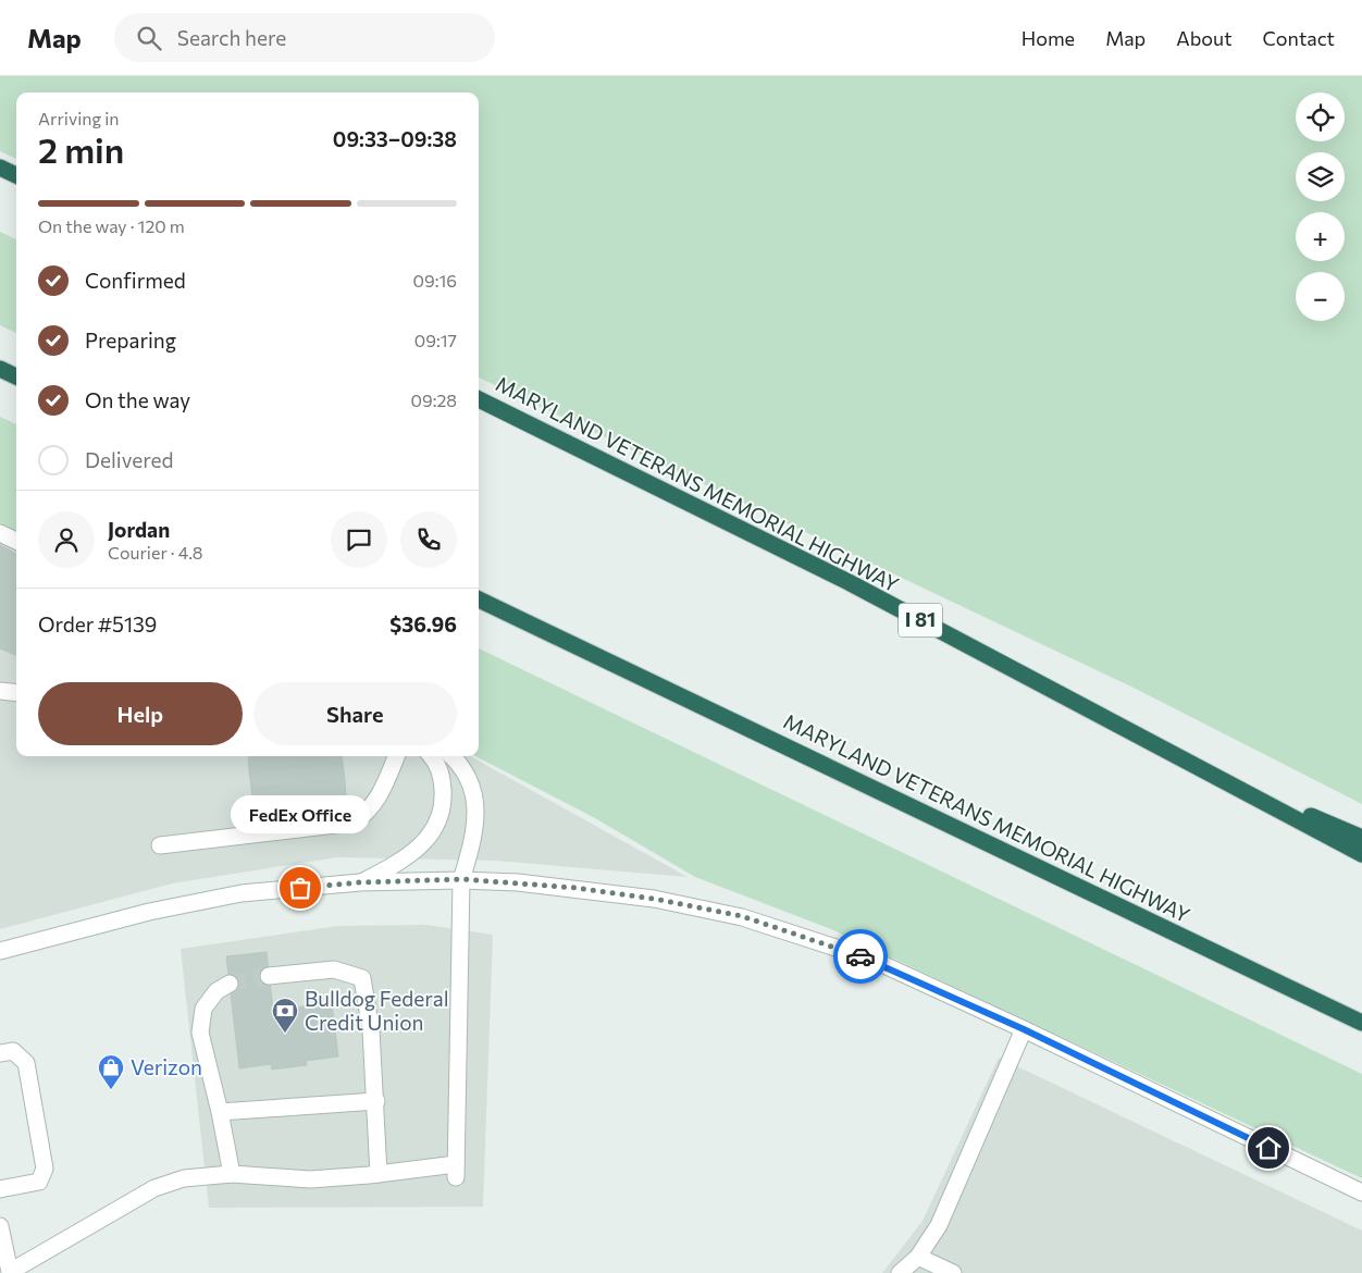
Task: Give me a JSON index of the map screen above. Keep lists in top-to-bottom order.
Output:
{
  "streets": {
    "highway": ["MARYLAND VETERANS MEMORIAL HIGHWAY", "I 81"]
  },
  "places": {
    "other": ["FedEx Office"],
    "bank": ["Bulldog Federal Credit Union"],
    "shop": ["Verizon"]
  },
  "page": {
    "header": "Map",
    "search": "Search here",
    "nav": [
      "Home",
      "Map",
      "About",
      "Contact"
    ],
    "map_buttons": ["+", "−"],
    "heading": ["2 min", "Arriving in", "09:33–09:38"],
    "panel": [
      "Jordan",
      "Courier · 4.8",
      "Order #5139",
      "$36.96"
    ],
    "bar": "On the way · 120 m",
    "list": [
      ["Confirmed", "09:16"],
      ["Preparing", "09:17"],
      ["On the way", "09:28"],
      "Delivered"
    ],
    "buttons": ["Help", "Share"],
    "bubble": "FedEx Office"
  }
}
